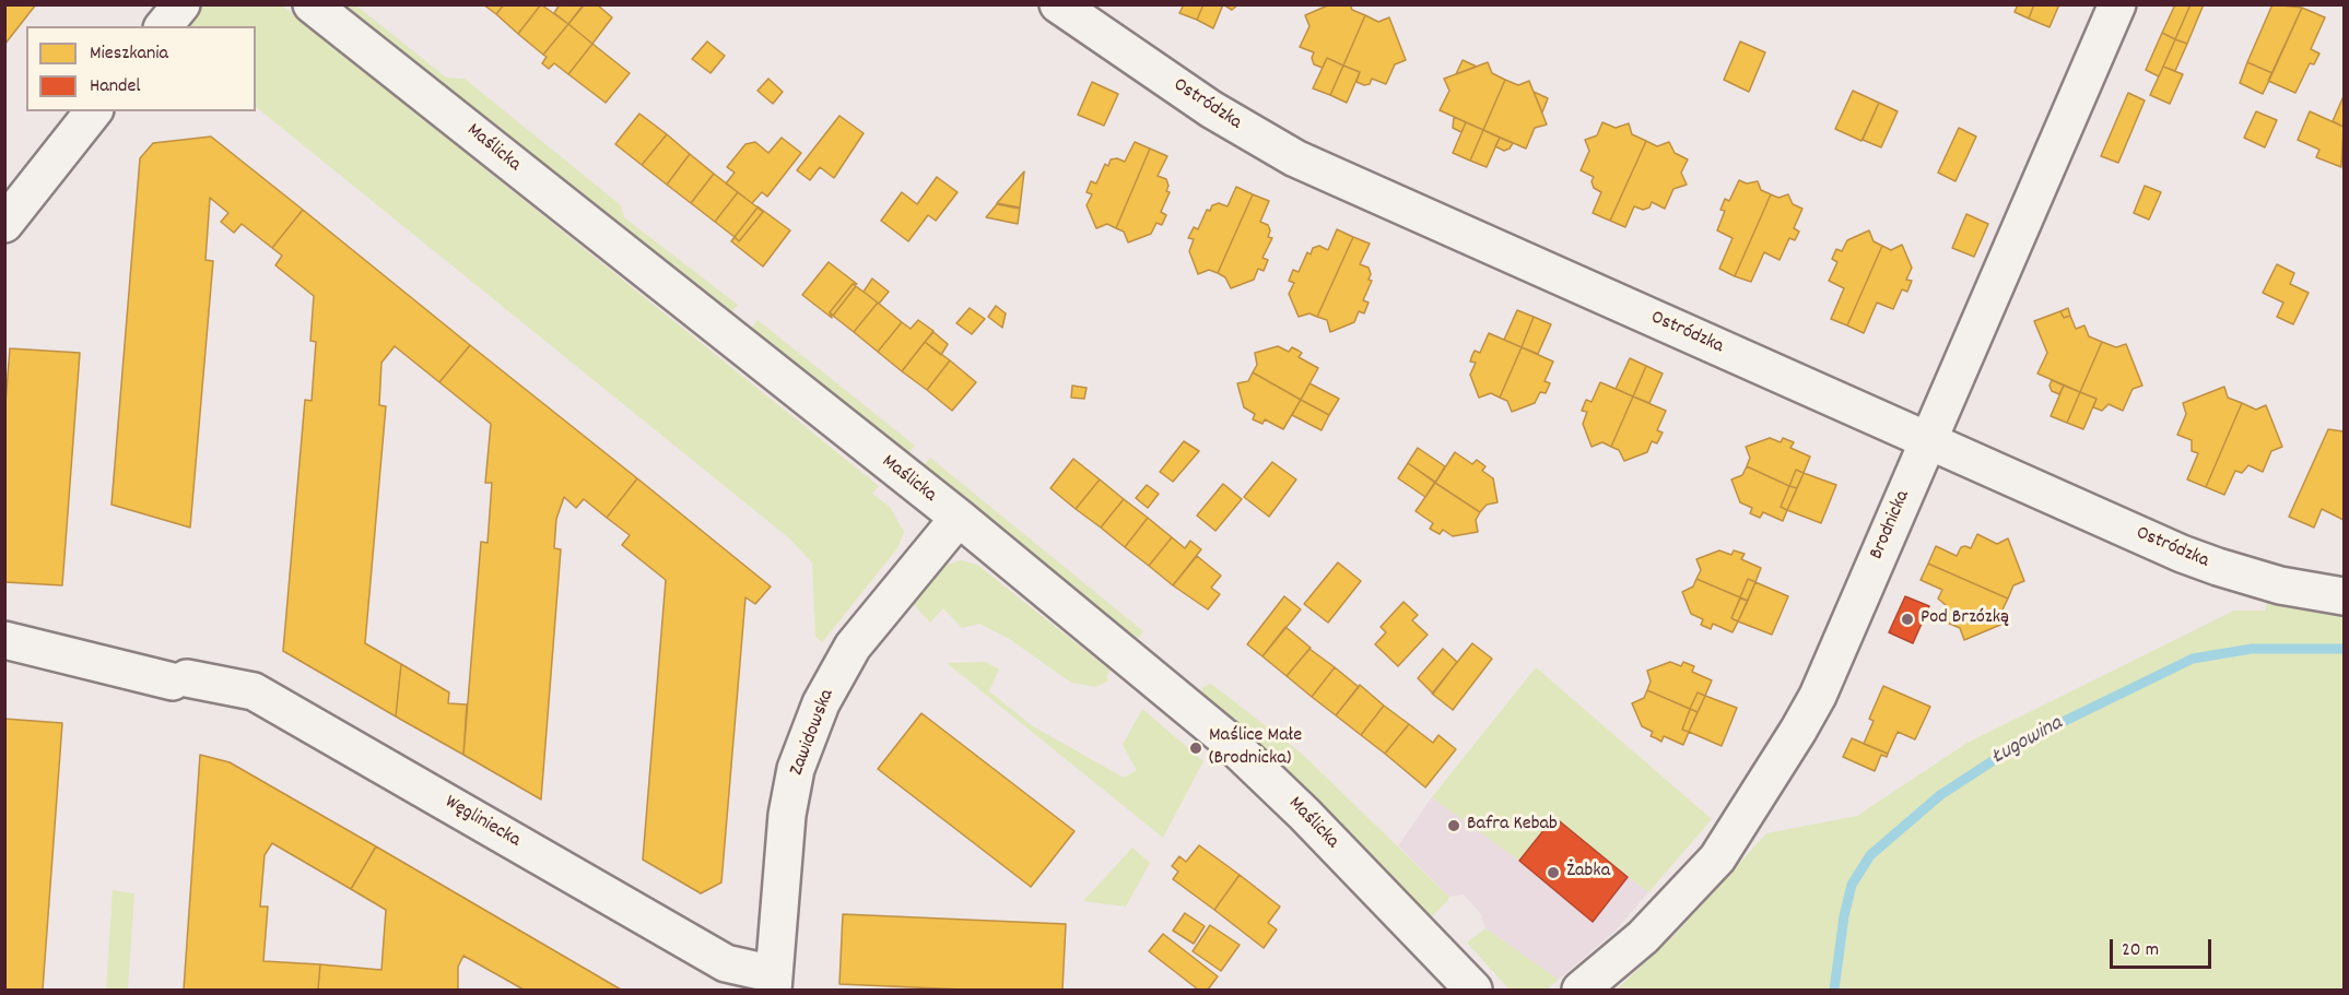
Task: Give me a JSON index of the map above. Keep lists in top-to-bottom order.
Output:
{
  "streets": {
    "street": [
      "Ostródzka",
      "Maślicka",
      "Brodnicka",
      "Zawidowska",
      "Węgliniecka"
    ]
  },
  "crossings": [
    ["Ostródzka", "Brodnicka"],
    ["Maślicka", "Zawidowska"],
    ["Zawidowska", "Węgliniecka"]
  ],
  "water": ["Ługowina"],
  "places": [
    "Pod Brzózką",
    "Maślice Małe (Brodnicka)",
    "Bafra Kebab",
    "Żabka"
  ],
  "legend": ["Mieszkania", "Handel"],
  "scale_bar": "20 m"
}
